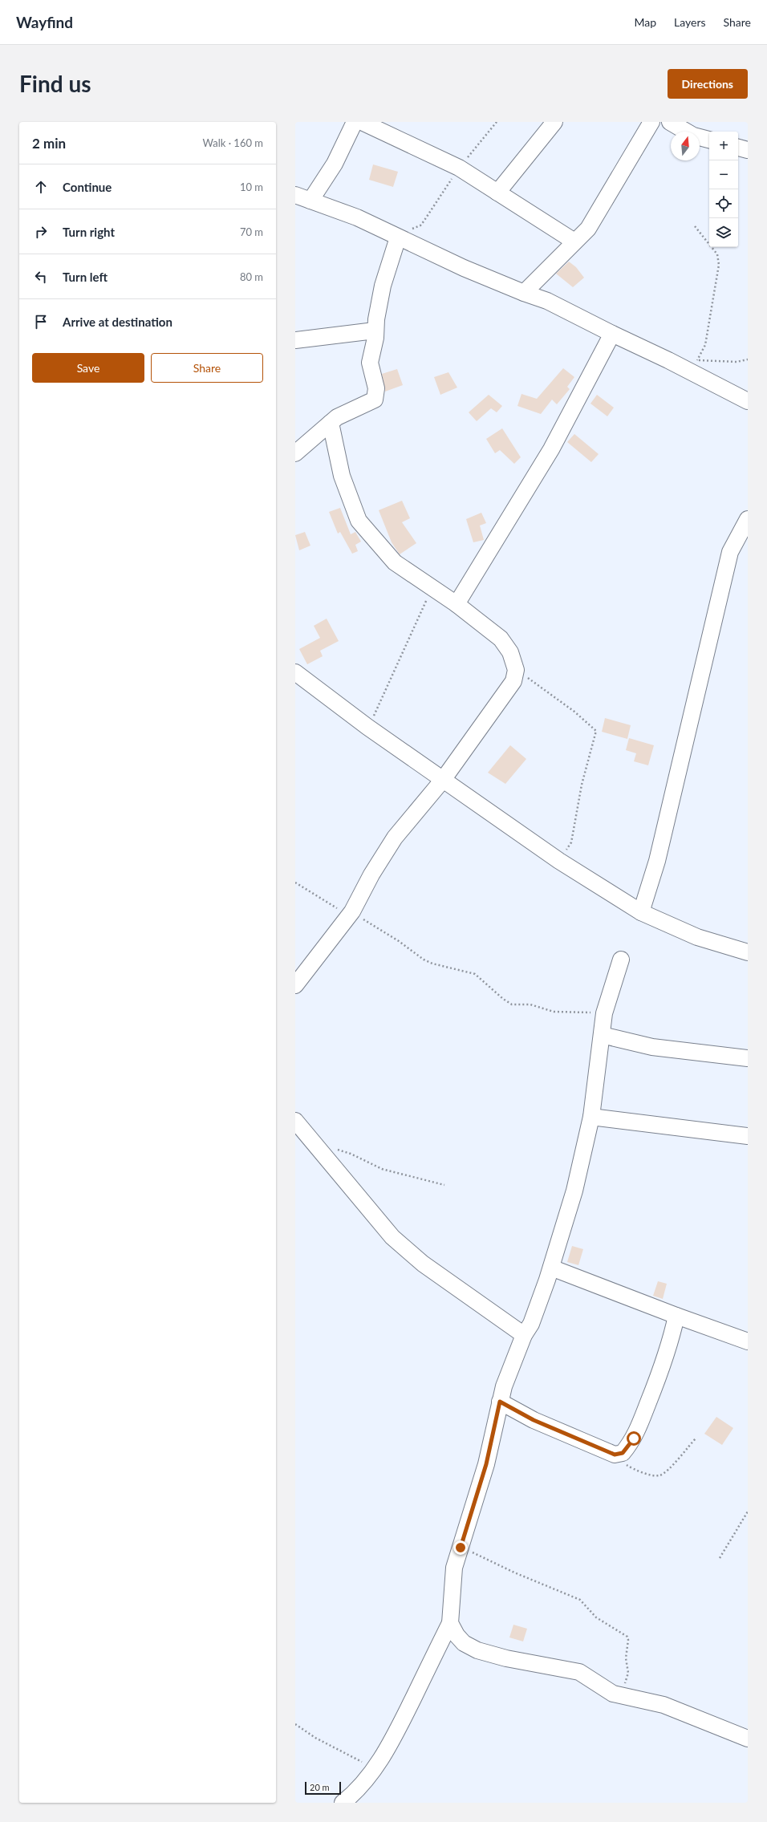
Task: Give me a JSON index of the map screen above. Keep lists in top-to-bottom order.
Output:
{
  "scale_bar": "20 m",
  "north": "top",
  "page": {
    "header": "Wayfind",
    "nav": ["Map", "Layers", "Share"],
    "buttons": [
      "Directions",
      ["Save", "Share"]
    ],
    "title": "Find us",
    "heading": ["2 min", "Walk · 160 m"],
    "map_buttons": ["+", "−"],
    "list": [
      ["Continue", "10 m"],
      ["Turn right", "70 m"],
      ["Turn left", "80 m"],
      "Arrive at destination"
    ],
    "scale": "20 m"
  }
}
